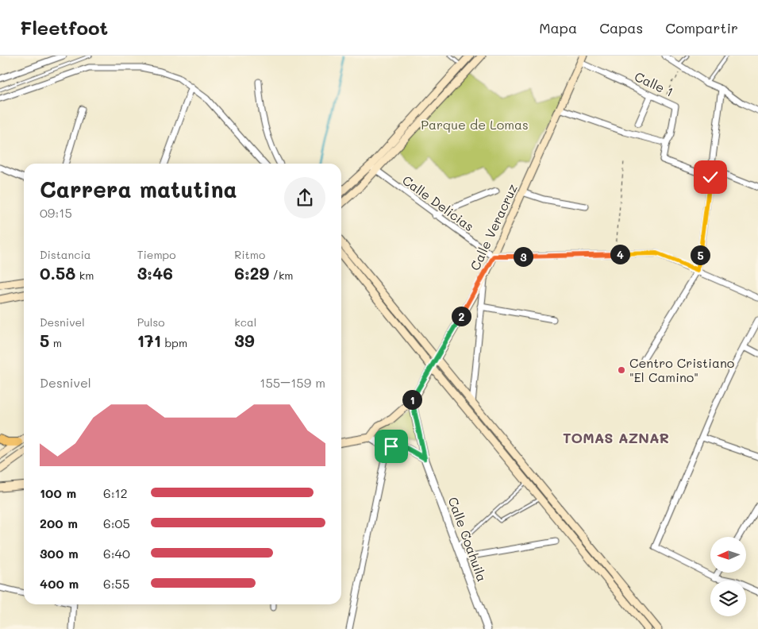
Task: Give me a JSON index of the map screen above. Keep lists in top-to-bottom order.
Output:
{
  "streets": {
    "main road": ["Calle Veracruz"],
    "street": ["Calle 1", "Calle Delicias", "Calle Coahuila"]
  },
  "crossings": [
    ["Calle 1", "Calle Veracruz"],
    ["Calle Delicias", "Calle Veracruz"],
    ["Calle Veracruz", "Calle Coahuila"]
  ],
  "districts": ["TOMAS AZNAR"],
  "parks": ["Parque de Lomas"],
  "places": ["Centro Cristiano \"El Camino\""],
  "north": "left",
  "page": {
    "header": "Fleetfoot",
    "nav": ["Mapa", "Capas", "Compartir"],
    "heading": ["Carrera matutina", "09:15"],
    "stats": [
      ["Distancia", "0.58 km"],
      ["Tiempo", "3:46"],
      ["Ritmo", "6:29 /km"],
      ["Desnivel", "5 m"],
      ["Pulso", "171 bpm"],
      ["kcal", "39"]
    ],
    "pins": [
      "4",
      "5",
      "3",
      "2",
      "1"
    ],
    "chart": ["Desnivel", "155–159 m"],
    "list": [
      {
        "name": "100 m",
        "note": "6:12"
      },
      {
        "name": "200 m",
        "note": "6:05"
      },
      {
        "name": "300 m",
        "note": "6:40"
      },
      {
        "name": "400 m",
        "note": "6:55"
      }
    ]
  }
}
